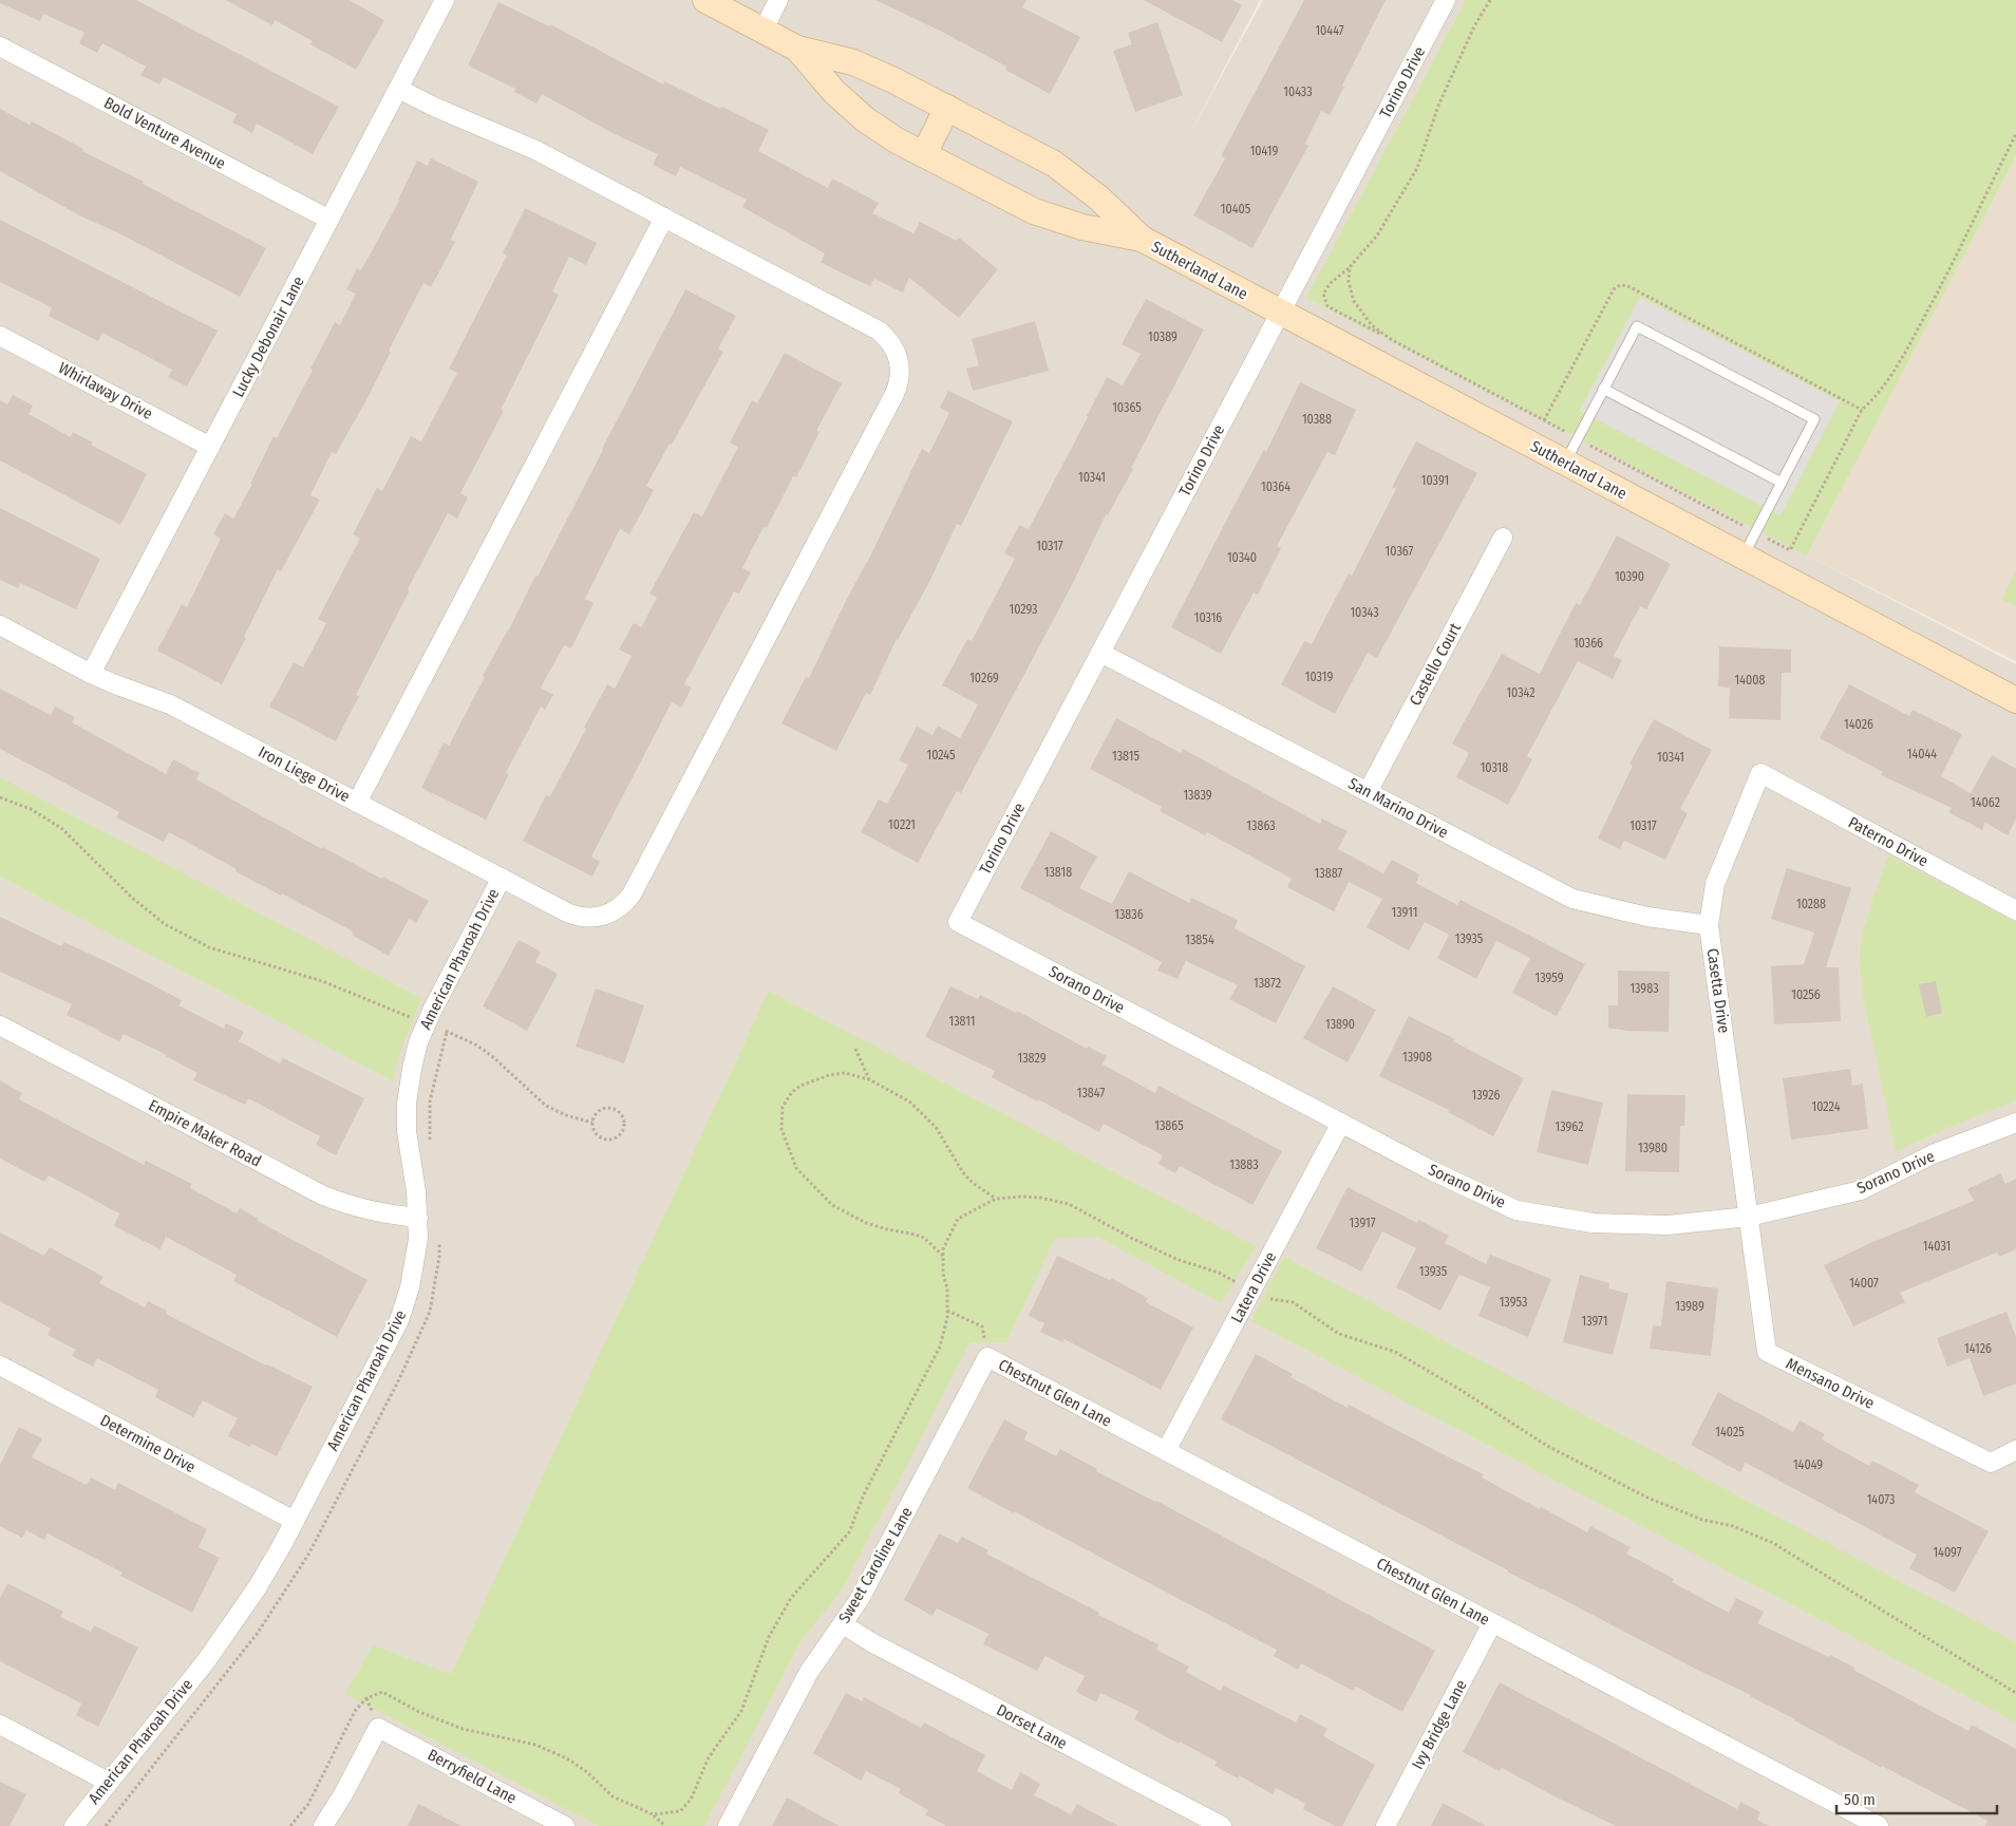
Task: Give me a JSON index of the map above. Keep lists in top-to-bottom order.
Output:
{
  "streets": {
    "street": [
      "Torino Drive",
      "Bold Venture Avenue",
      "Sutherland Lane",
      "Lucky Debonair Lane",
      "Whirlaway Drive",
      "Castello Court",
      "Iron Liege Drive",
      "San Marino Drive",
      "Paterno Drive",
      "American Pharoah Drive",
      "Sorano Drive",
      "Casetta Drive",
      "Empire Maker Road",
      "Latera Drive",
      "Mensano Drive",
      "Chestnut Glen Lane",
      "Determine Drive",
      "Sweet Caroline Lane",
      "Ivy Bridge Lane",
      "Dorset Lane",
      "Berryfield Lane"
    ]
  },
  "crossings": [
    ["Torino Drive", "Sutherland Lane"],
    ["Torino Drive", "San Marino Drive"],
    ["Torino Drive", "Sorano Drive"],
    ["Bold Venture Avenue", "Lucky Debonair Lane"],
    ["Lucky Debonair Lane", "Whirlaway Drive"],
    ["Lucky Debonair Lane", "Iron Liege Drive"],
    ["Castello Court", "San Marino Drive"],
    ["Iron Liege Drive", "American Pharoah Drive"],
    ["San Marino Drive", "Casetta Drive"],
    ["Paterno Drive", "Casetta Drive"],
    ["American Pharoah Drive", "Empire Maker Road"],
    ["American Pharoah Drive", "Determine Drive"],
    ["Sorano Drive", "Casetta Drive"],
    ["Sorano Drive", "Latera Drive"],
    ["Sorano Drive", "Mensano Drive"],
    ["Casetta Drive", "Mensano Drive"],
    ["Latera Drive", "Chestnut Glen Lane"],
    ["Chestnut Glen Lane", "Sweet Caroline Lane"],
    ["Chestnut Glen Lane", "Ivy Bridge Lane"],
    ["Sweet Caroline Lane", "Dorset Lane"]
  ],
  "house_numbers": [
    "10447",
    "10433",
    "10419",
    "10405",
    "10389",
    "10365",
    "10388",
    "10341",
    "10391",
    "10364",
    "10317",
    "10367",
    "10340",
    "10390",
    "10293",
    "10343",
    "10316",
    "10366",
    "10319",
    "10269",
    "14008",
    "10342",
    "14026",
    "14044",
    "10245",
    "13815",
    "10341",
    "10318",
    "13839",
    "14062",
    "10221",
    "13863",
    "10317",
    "13818",
    "13887",
    "10288",
    "13911",
    "13836",
    "13935",
    "13854",
    "13959",
    "13872",
    "13983",
    "10256",
    "13811",
    "13890",
    "13908",
    "13829",
    "13847",
    "13926",
    "10224",
    "13865",
    "13962",
    "13980",
    "13883",
    "13917",
    "14031",
    "13935",
    "14007",
    "13953",
    "13989",
    "13971",
    "14126",
    "14025",
    "14049",
    "14073",
    "14097"
  ],
  "scale_bar": "50 m"
}
